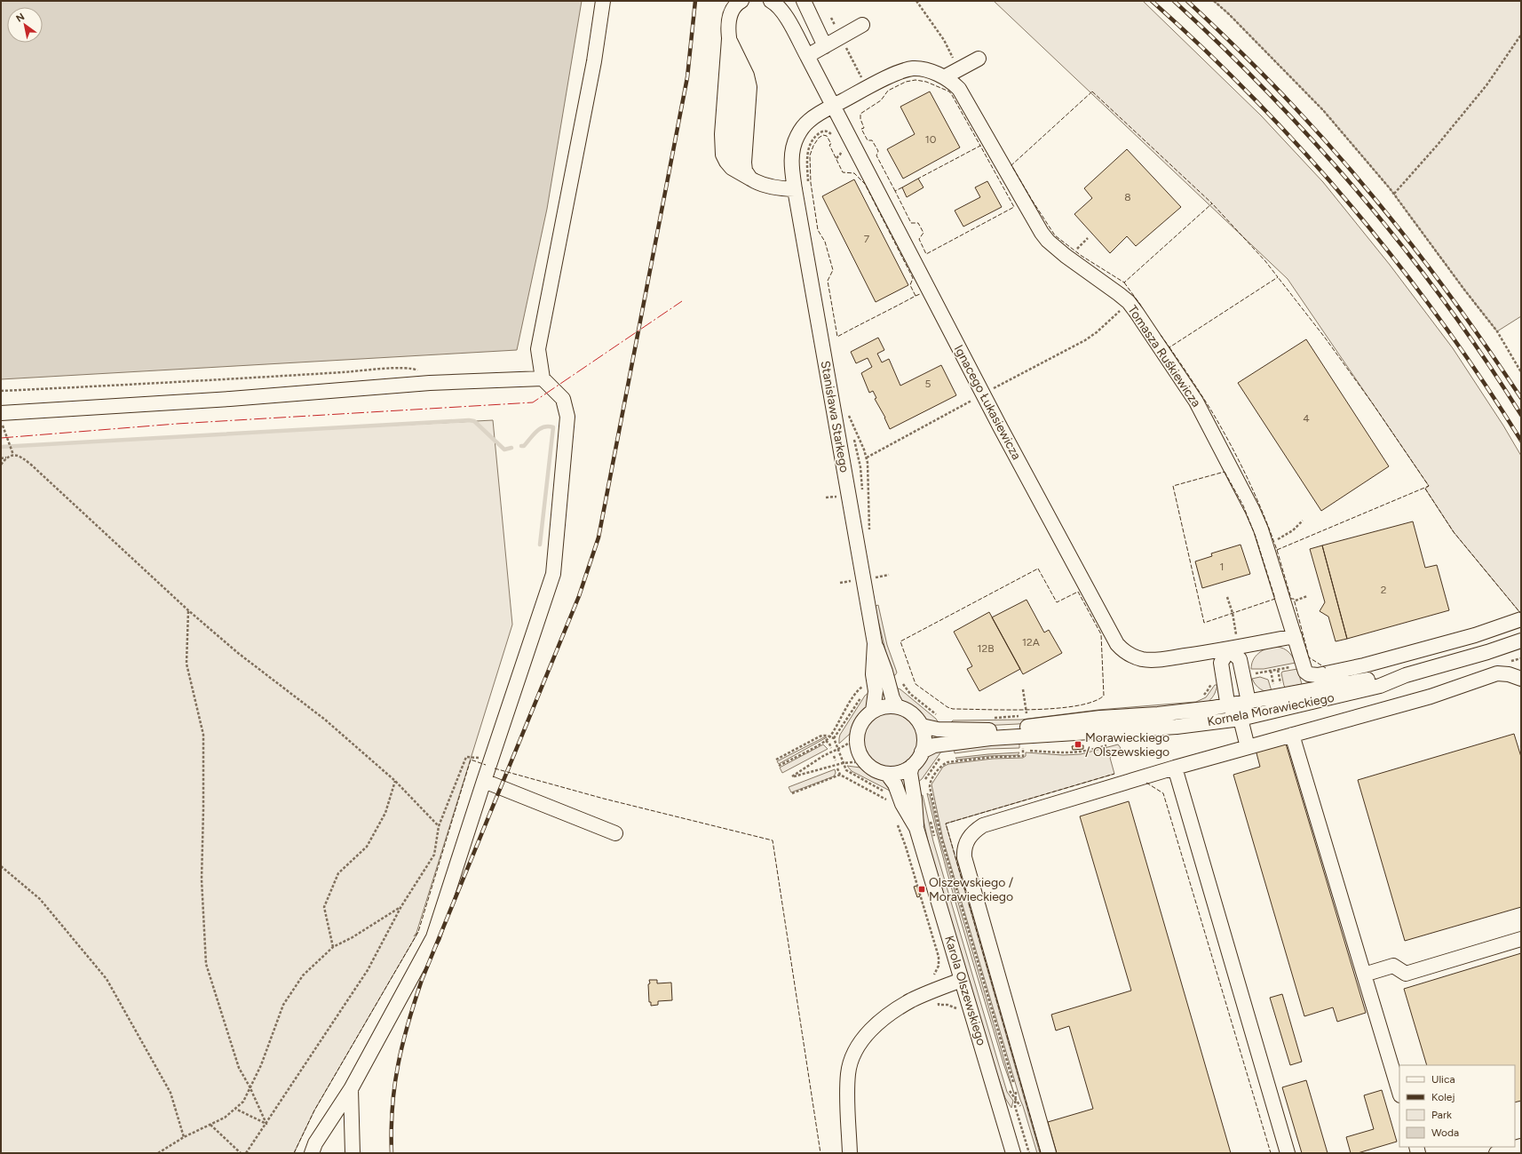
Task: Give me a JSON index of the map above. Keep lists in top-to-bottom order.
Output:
{
  "streets": {
    "street": [
      "Tomasza Ruśkiewicza",
      "Ignacego Łukasiewicza",
      "Stanisława Starkego",
      "Kornela Morawieckiego",
      "Karola Olszewskiego"
    ]
  },
  "crossings": [
    ["Tomasza Ruśkiewicza", "Ignacego Łukasiewicza"],
    ["Tomasza Ruśkiewicza", "Stanisława Starkego"],
    ["Ignacego Łukasiewicza", "Stanisława Starkego"],
    ["Kornela Morawieckiego", "Karola Olszewskiego"]
  ],
  "places": {
    "transit": ["Morawieckiego / Olszewskiego", "Olszewskiego / Morawieckiego"]
  },
  "house_numbers": [
    "10",
    "8",
    "7",
    "5",
    "4",
    "1",
    "2",
    "12A",
    "12B"
  ],
  "legend": [
    "Ulica",
    "Kolej",
    "Park",
    "Woda"
  ],
  "north": "top left"
}
